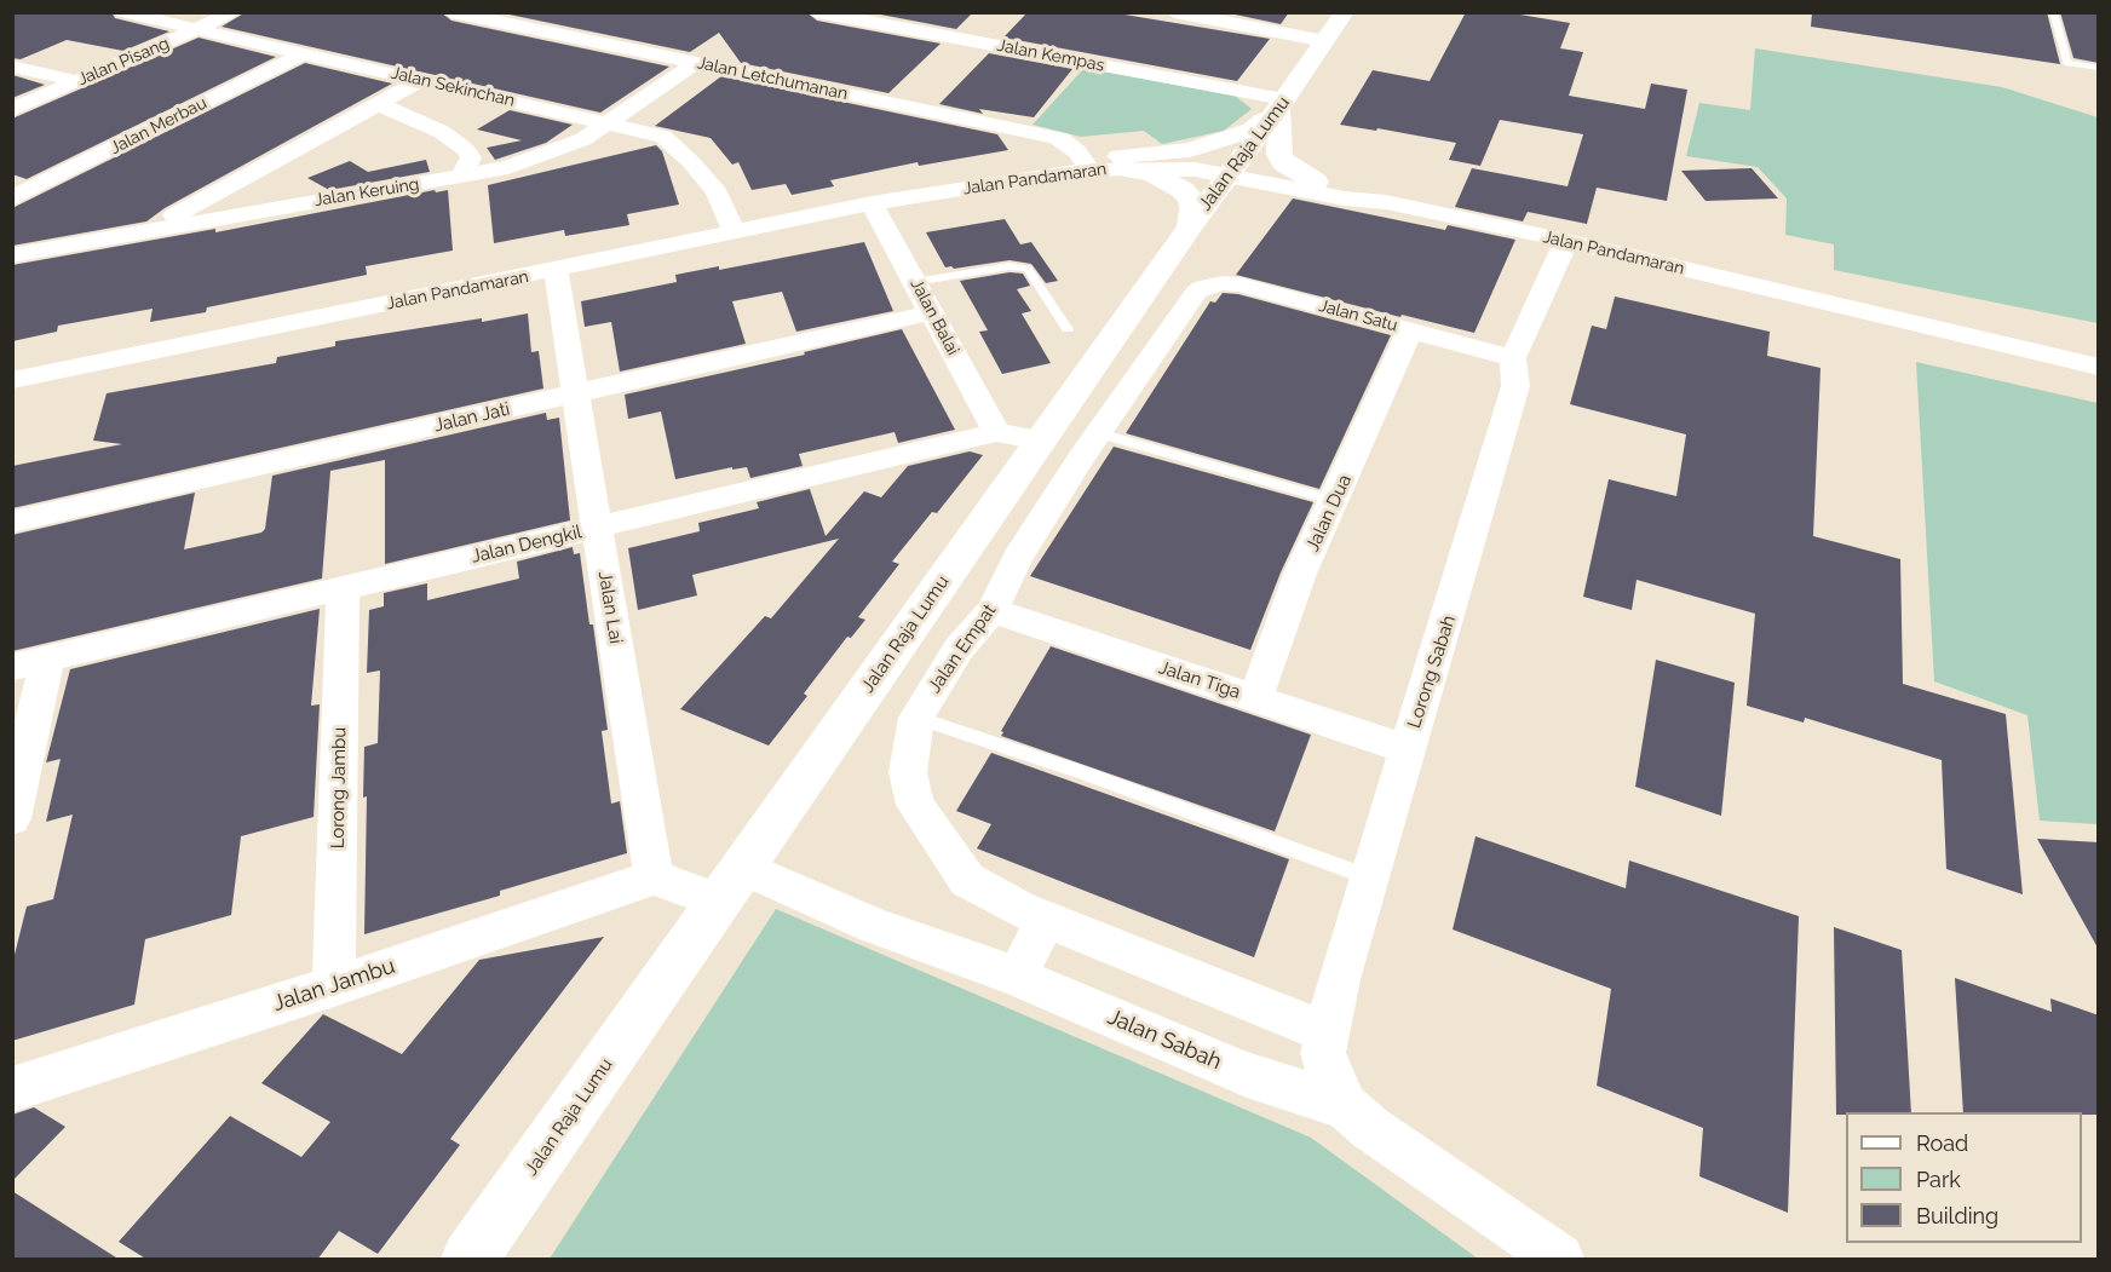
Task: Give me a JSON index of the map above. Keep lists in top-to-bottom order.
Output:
{
  "streets": {
    "street": [
      "Jalan Kempas",
      "Jalan Pisang",
      "Jalan Letchumanan",
      "Jalan Sekinchan",
      "Jalan Merbau",
      "Jalan Raja Lumu",
      "Jalan Pandamaran",
      "Jalan Keruing",
      "Jalan Satu",
      "Jalan Balai",
      "Jalan Jati",
      "Jalan Dua",
      "Jalan Dengkil",
      "Jalan Lai",
      "Jalan Empat",
      "Lorong Sabah",
      "Jalan Tiga",
      "Lorong Jambu",
      "Jalan Jambu",
      "Jalan Sabah"
    ]
  },
  "crossings": [
    ["Jalan Kempas", "Jalan Raja Lumu"],
    ["Jalan Pisang", "Jalan Sekinchan"],
    ["Jalan Letchumanan", "Jalan Pandamaran"],
    ["Jalan Letchumanan", "Jalan Keruing"],
    ["Jalan Sekinchan", "Jalan Merbau"],
    ["Jalan Sekinchan", "Jalan Pandamaran"],
    ["Jalan Sekinchan", "Jalan Keruing"],
    ["Jalan Raja Lumu", "Jalan Pandamaran"],
    ["Jalan Raja Lumu", "Jalan Dengkil"],
    ["Jalan Raja Lumu", "Jalan Sabah"],
    ["Jalan Pandamaran", "Jalan Balai"],
    ["Jalan Pandamaran", "Jalan Lai"],
    ["Jalan Pandamaran", "Lorong Sabah"],
    ["Jalan Satu", "Jalan Dua"],
    ["Jalan Satu", "Jalan Empat"],
    ["Jalan Satu", "Lorong Sabah"],
    ["Jalan Balai", "Jalan Jati"],
    ["Jalan Balai", "Jalan Dengkil"],
    ["Jalan Jati", "Jalan Lai"],
    ["Jalan Dua", "Jalan Tiga"],
    ["Jalan Dengkil", "Jalan Lai"],
    ["Jalan Dengkil", "Lorong Jambu"],
    ["Jalan Lai", "Jalan Jambu"],
    ["Jalan Empat", "Lorong Sabah"],
    ["Jalan Empat", "Jalan Tiga"],
    ["Lorong Sabah", "Jalan Tiga"],
    ["Lorong Sabah", "Jalan Sabah"],
    ["Lorong Jambu", "Jalan Jambu"]
  ],
  "legend": ["Road", "Park", "Building"]
}
